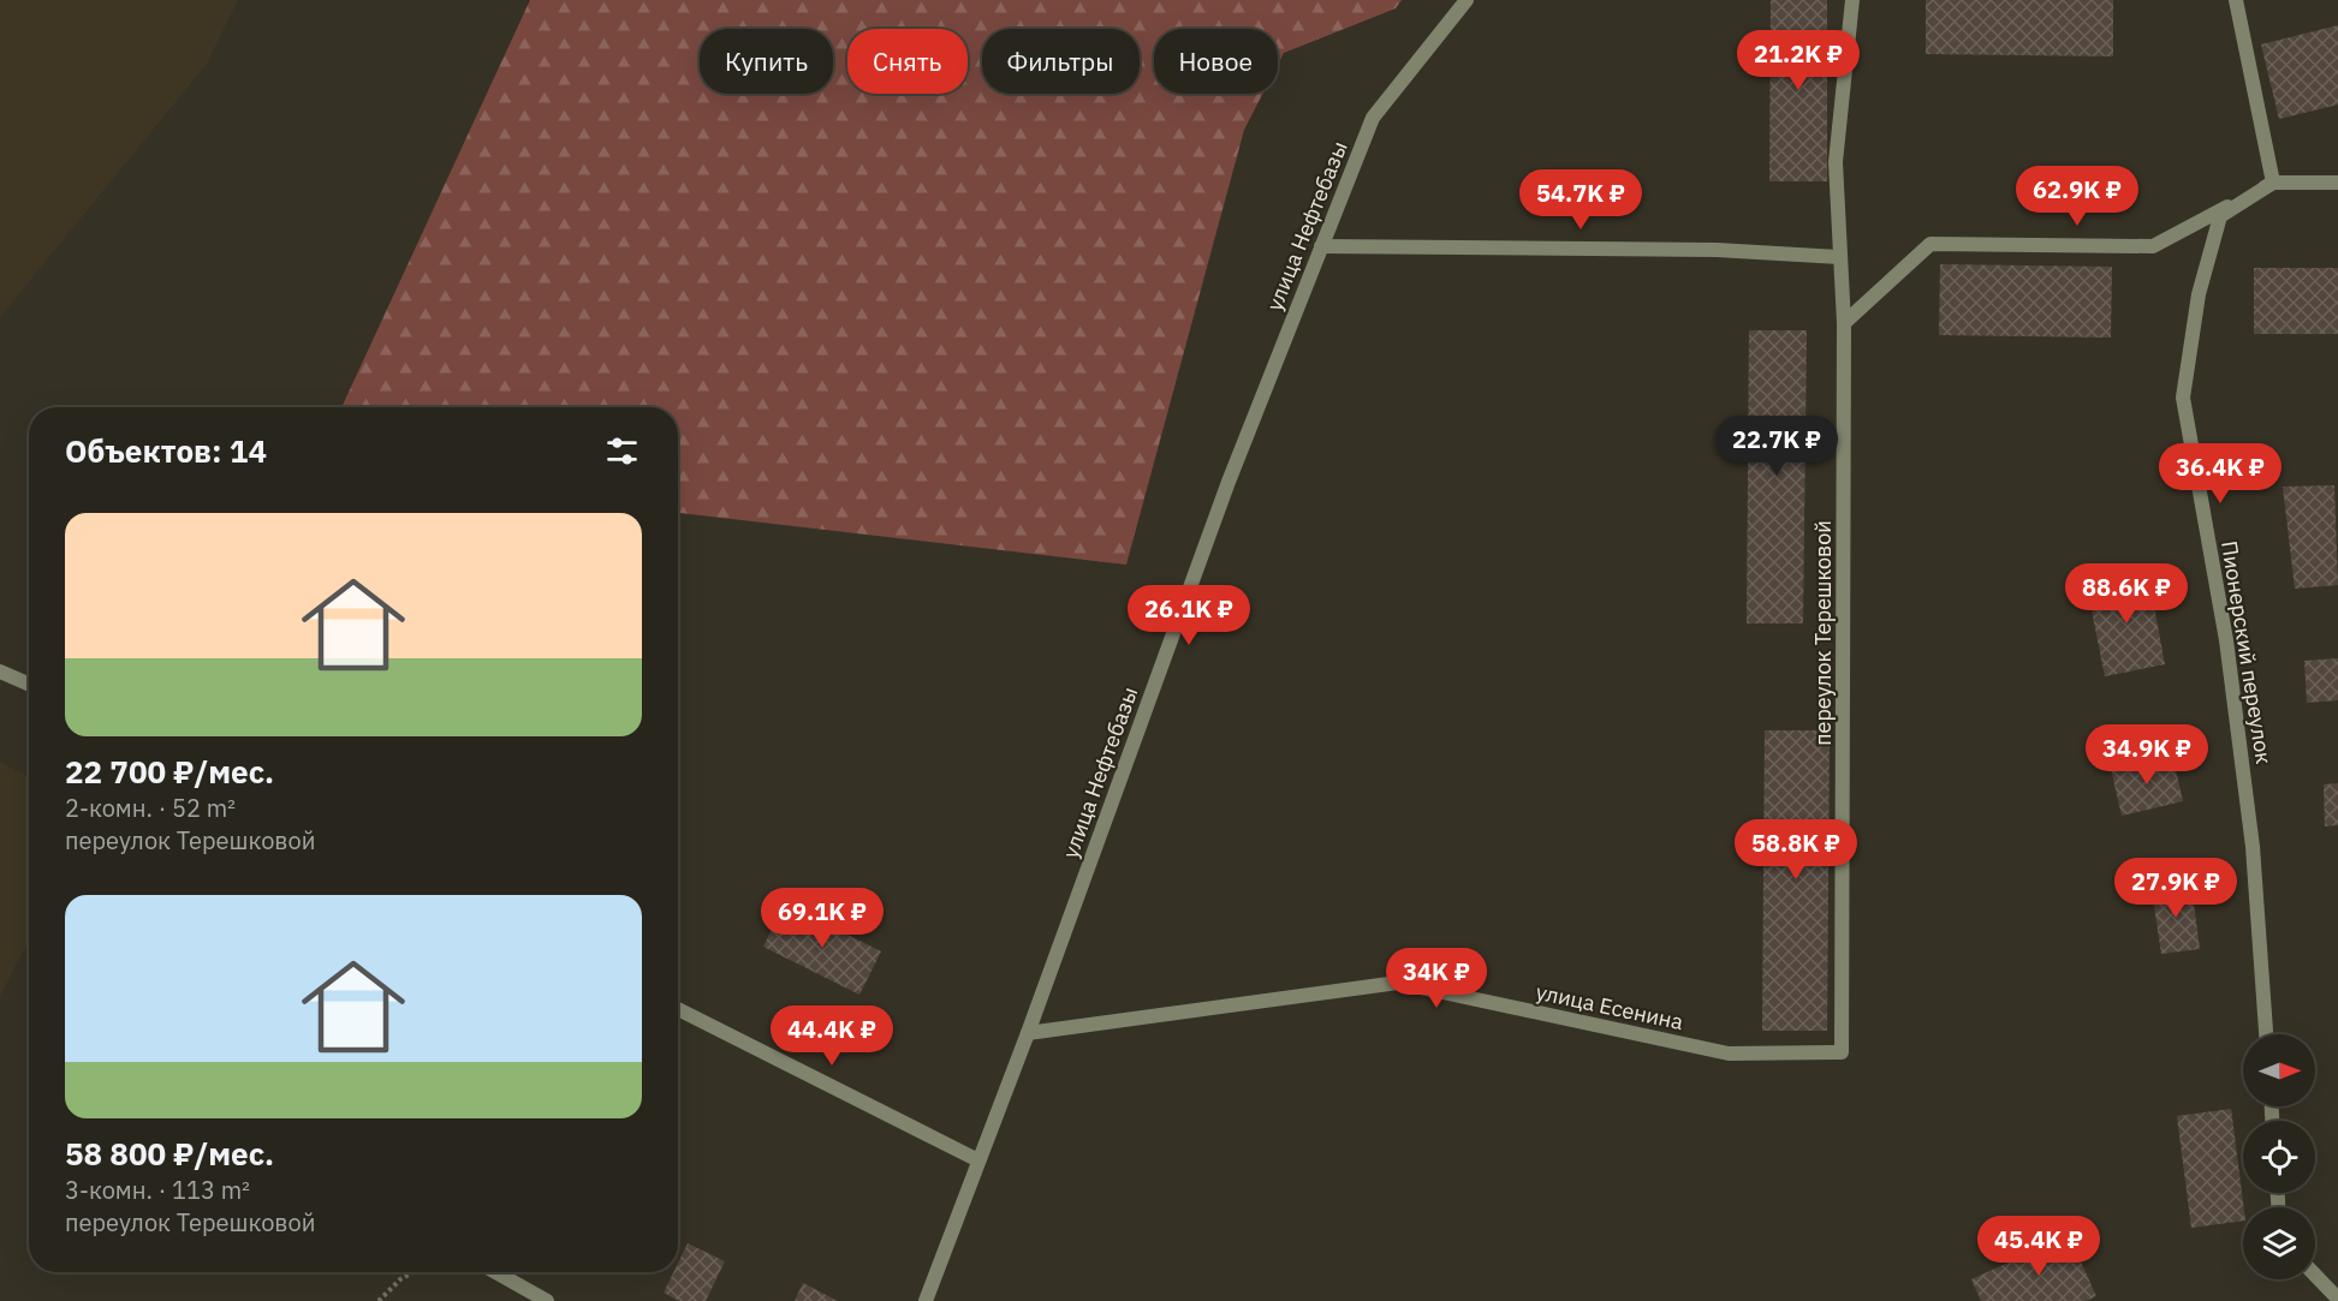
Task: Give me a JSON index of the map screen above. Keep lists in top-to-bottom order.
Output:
{
  "streets": {
    "street": [
      "улица Нефтебазы",
      "переулок Терешковой",
      "Пионерский переулок",
      "улица Есенина"
    ]
  },
  "crossings": [
    ["улица Нефтебазы", "улица Есенина"],
    ["переулок Терешковой", "улица Есенина"]
  ],
  "north": "right",
  "page": {
    "chip": [
      "Купить",
      "Снять",
      "Фильтры",
      "Новое"
    ],
    "price": [
      "21.2K ₽",
      "62.9K ₽",
      "54.7K ₽",
      "22.7K ₽",
      "36.4K ₽",
      "88.6K ₽",
      "26.1K ₽",
      "34.9K ₽",
      "58.8K ₽",
      "27.9K ₽",
      "69.1K ₽",
      "34K ₽",
      "44.4K ₽",
      "45.4K ₽"
    ],
    "heading": "Объектов: 14",
    "list": [
      {
        "name": "22 700 ₽/мес.",
        "note": "2-комн. · 52 m² · переулок Терешковой"
      },
      {
        "name": "58 800 ₽/мес.",
        "note": "3-комн. · 113 m² · переулок Терешковой"
      }
    ]
  }
}
